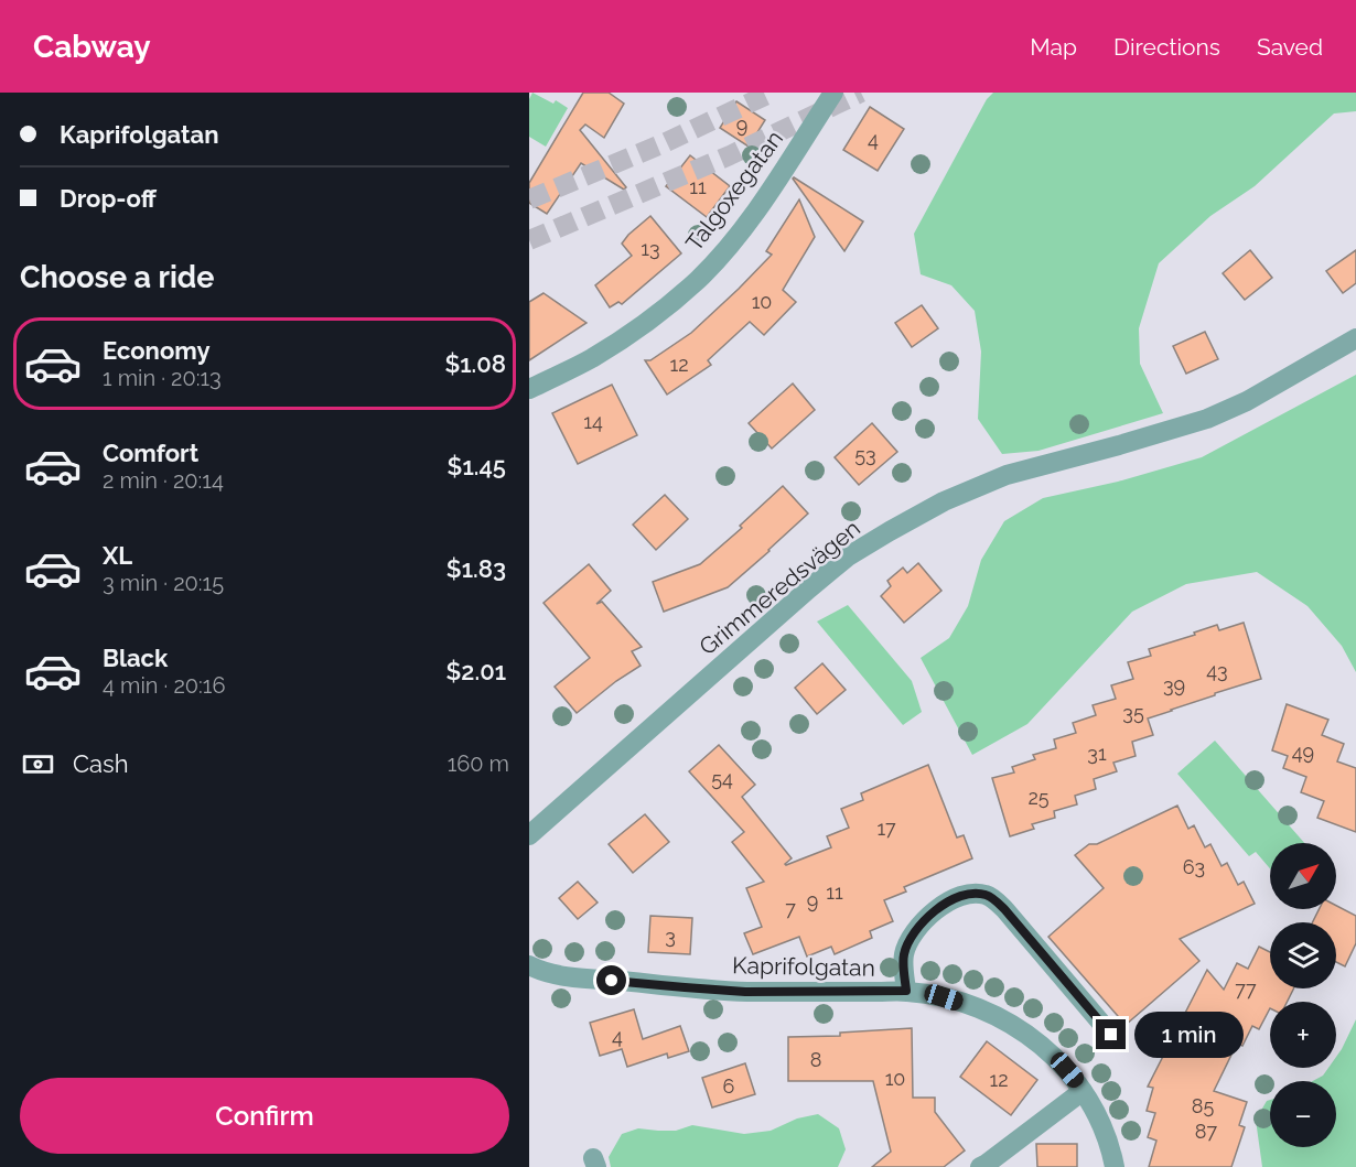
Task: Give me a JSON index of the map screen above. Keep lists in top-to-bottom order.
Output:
{
  "streets": {
    "street": ["Talgoxegatan", "Grimmeredsvägen", "Kaprifolgatan"]
  },
  "house_numbers": [
    "9",
    "4",
    "11",
    "13",
    "10",
    "12",
    "14",
    "53",
    "43",
    "39",
    "35",
    "49",
    "31",
    "54",
    "25",
    "17",
    "63",
    "11",
    "9",
    "7",
    "3",
    "77",
    "4",
    "8",
    "10",
    "12",
    "6",
    "85",
    "87"
  ],
  "north": "top right",
  "page": {
    "header": "Cabway",
    "nav": ["Map", "Directions", "Saved"],
    "banner": ["Kaprifolgatan", "Drop-off"],
    "heading": "Choose a ride",
    "list": [
      {
        "name": "Economy",
        "note": "1 min · 20:13",
        "value": "$1.08"
      },
      {
        "name": "Comfort",
        "note": "2 min · 20:14",
        "value": "$1.45"
      },
      {
        "name": "XL",
        "note": "3 min · 20:15",
        "value": "$1.83"
      },
      {
        "name": "Black",
        "note": "4 min · 20:16",
        "value": "$2.01"
      }
    ],
    "pay": ["Cash", "160 m"],
    "map_buttons": ["+", "−"],
    "bubble": "1 min",
    "buttons": "Confirm"
  }
}
